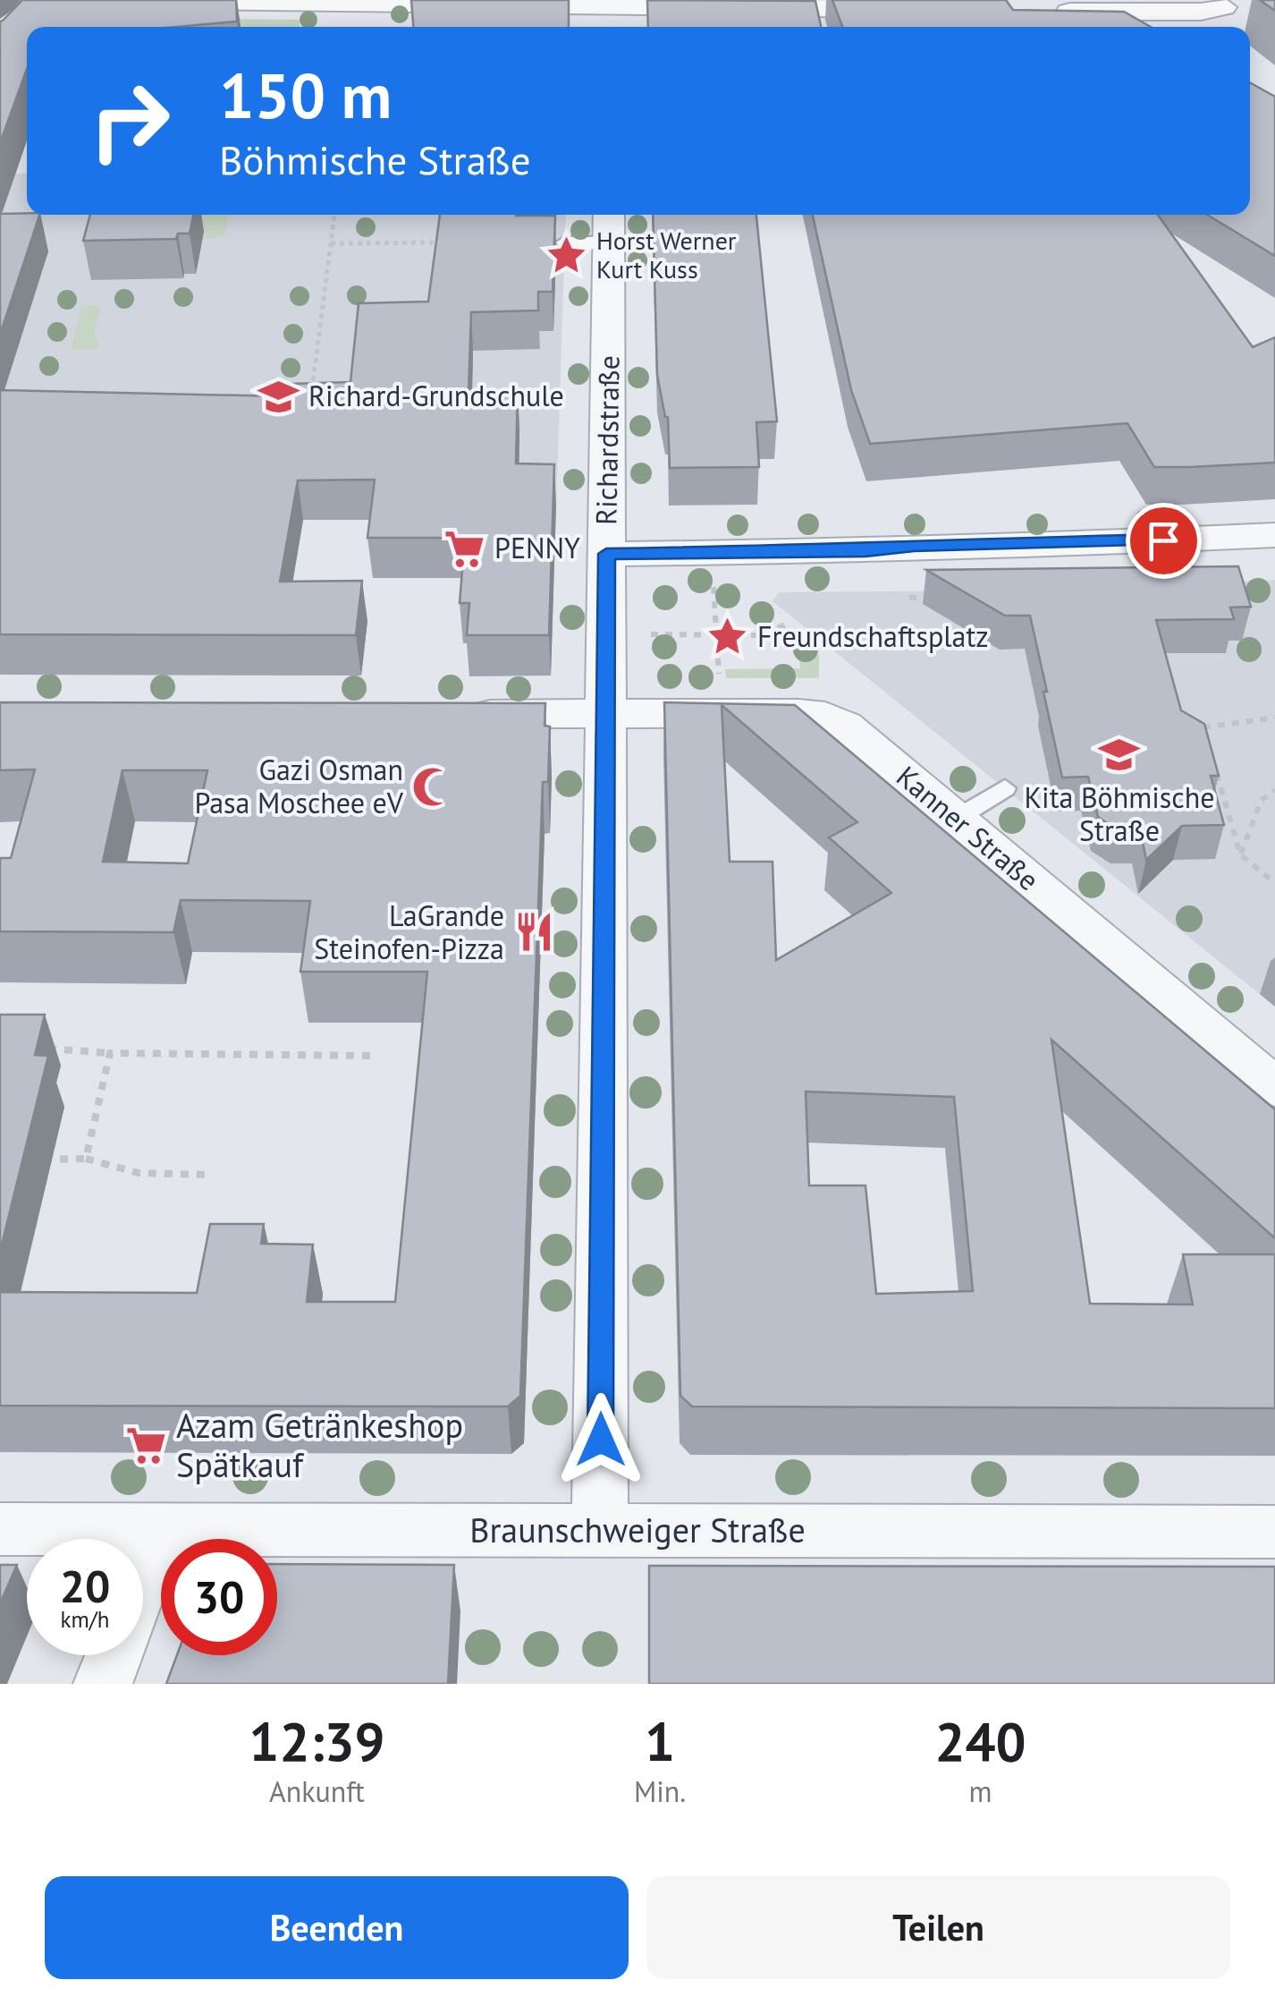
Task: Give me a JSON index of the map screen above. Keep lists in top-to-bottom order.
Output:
{
  "streets": {
    "street": ["Richardstraße", "Kanner Straße", "Braunschweiger Straße"]
  },
  "crossings": [
    ["Richardstraße", "Kanner Straße"],
    ["Richardstraße", "Braunschweiger Straße"]
  ],
  "places": {
    "place": ["Horst Werner Kurt Kuss", "Freundschaftsplatz"],
    "school or university": ["Richard-Grundschule", "Kita Böhmische Straße"],
    "supermarket": ["PENNY", "Azam Getränkeshop Spätkauf"],
    "mosque": ["Gazi Osman Pasa Moschee eV"],
    "restaurant": ["LaGrande Steinofen-Pizza"]
  },
  "page": {
    "turn": ["150 m", "Böhmische Straße"],
    "speed": "20 km/h",
    "limit": "30",
    "eta": [
      "12:39",
      "Ankunft",
      "1",
      "Min.",
      "240",
      "m"
    ],
    "buttons": ["Beenden", "Teilen"]
  }
}
